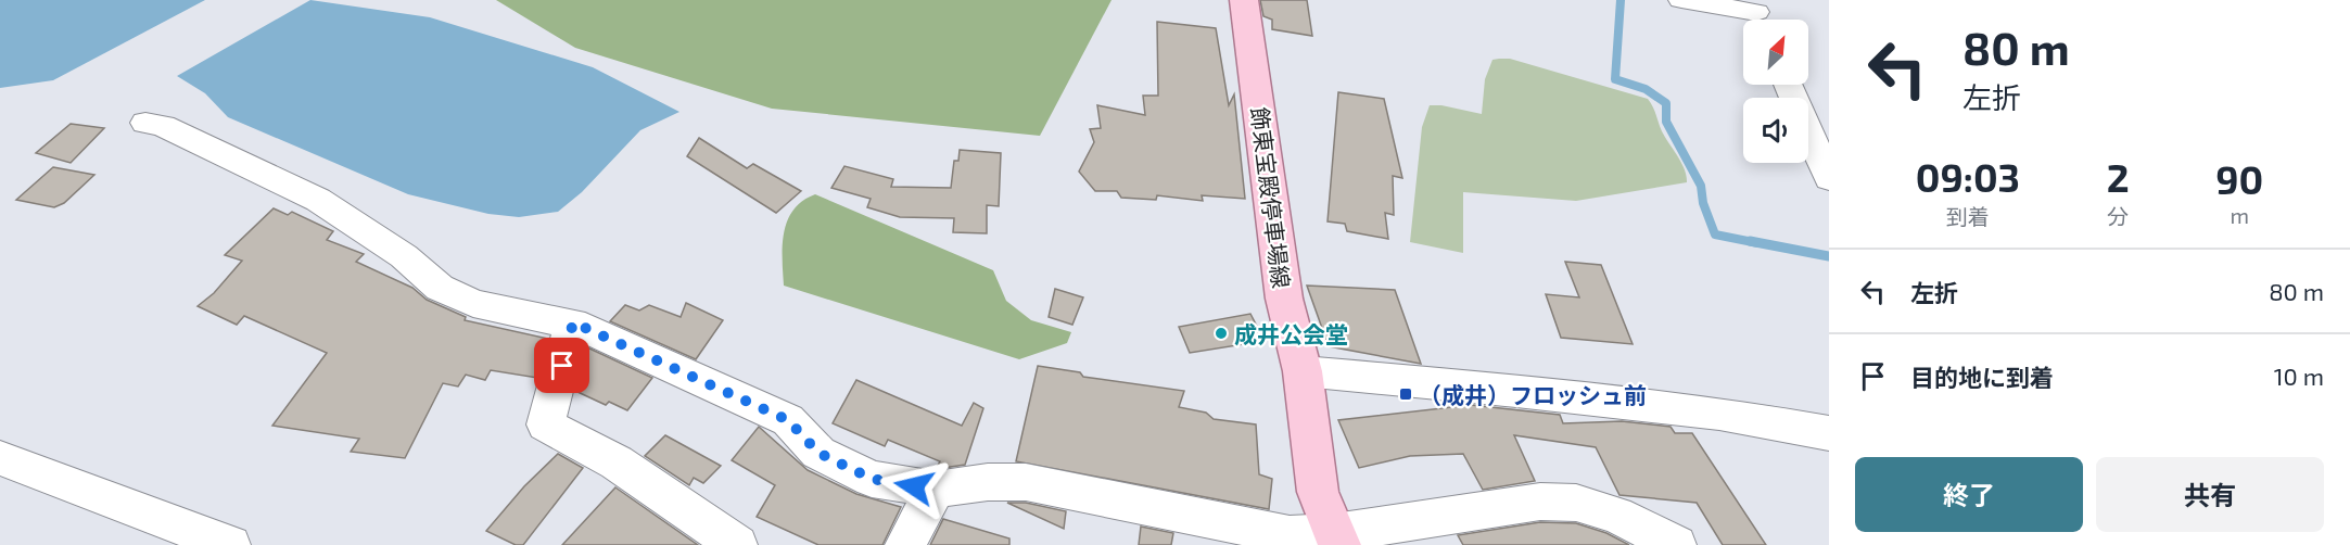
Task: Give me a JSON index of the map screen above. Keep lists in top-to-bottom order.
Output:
{
  "streets": {
    "main road": ["飾東宝殿停車場線"]
  },
  "places": {
    "other": ["成井公会堂"],
    "transit": ["（成井）フロッシュ前"]
  },
  "north": "top right",
  "page": {
    "turn": ["80 m", "左折"],
    "eta": [
      "09:03",
      "到着",
      "2",
      "分",
      "90",
      "m"
    ],
    "list": [
      {
        "name": "左折",
        "value": "80 m"
      },
      {
        "name": "目的地に到着",
        "value": "10 m"
      }
    ],
    "buttons": ["終了", "共有"]
  }
}
